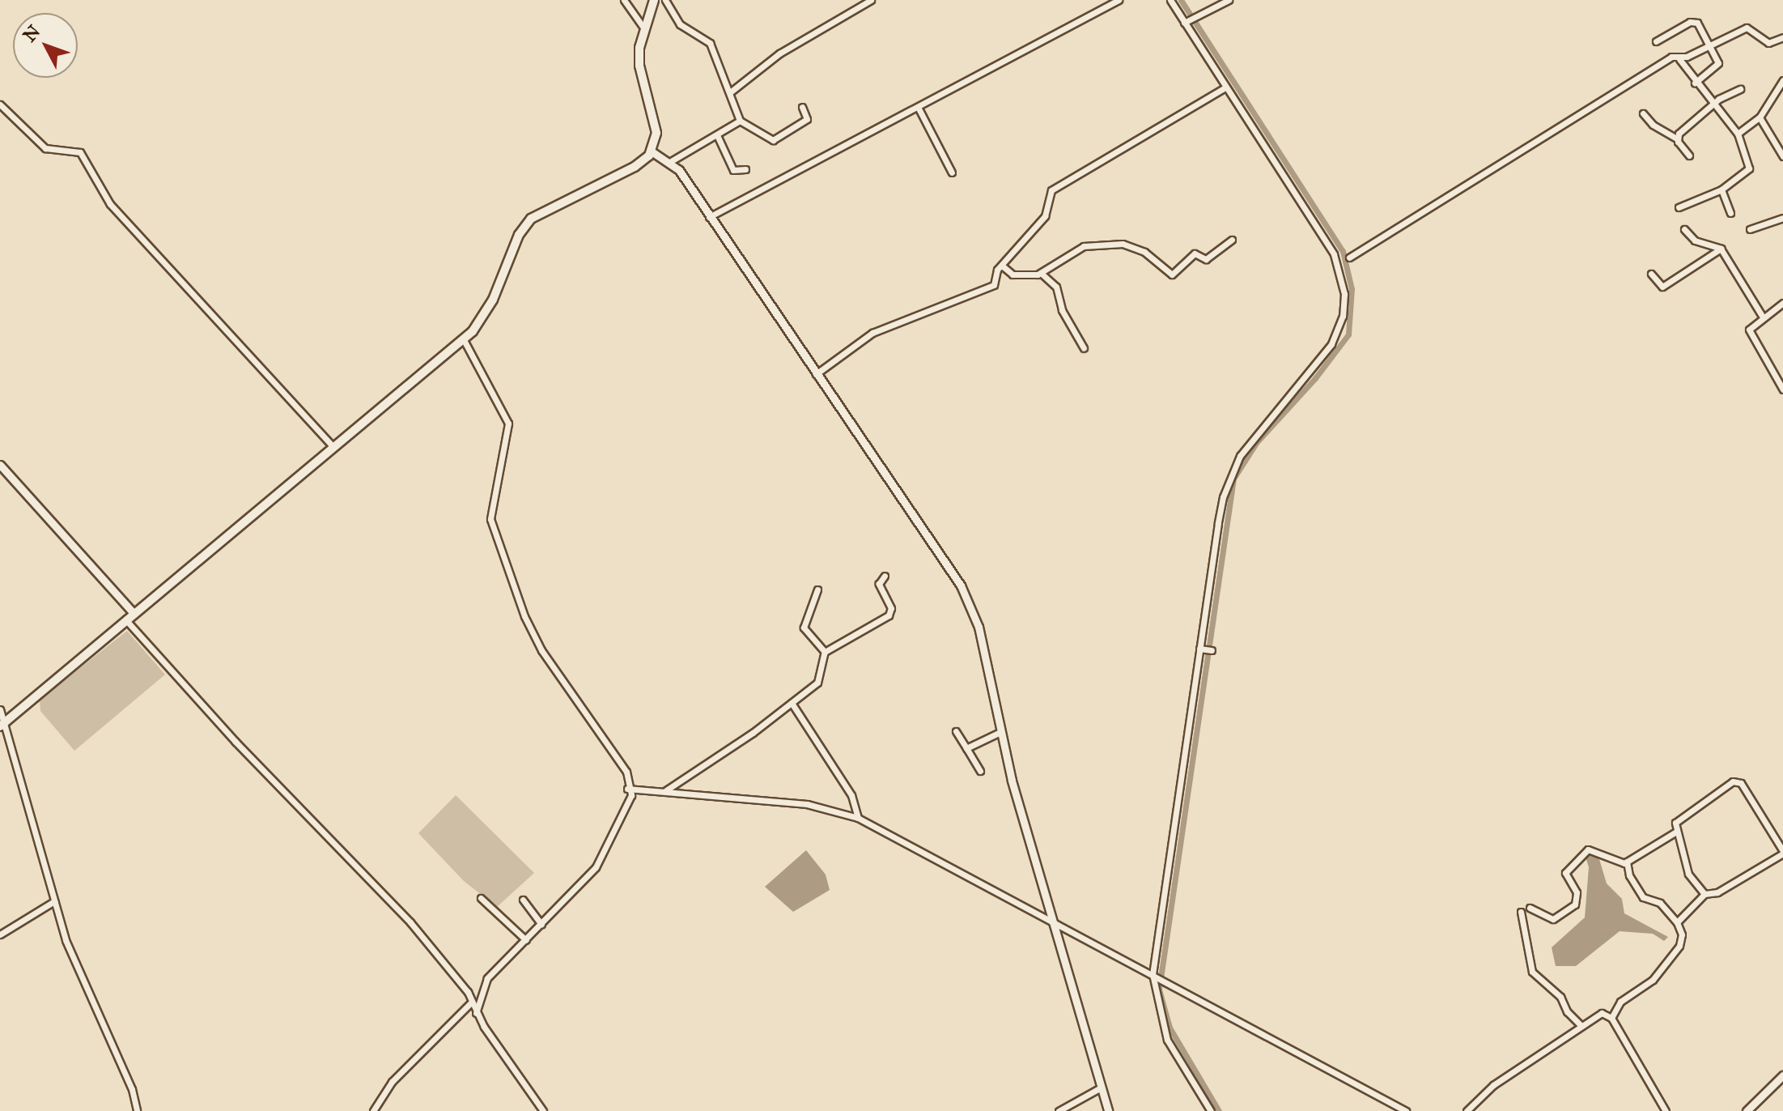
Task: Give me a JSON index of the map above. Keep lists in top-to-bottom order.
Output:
{
  "north": "top left"
}
